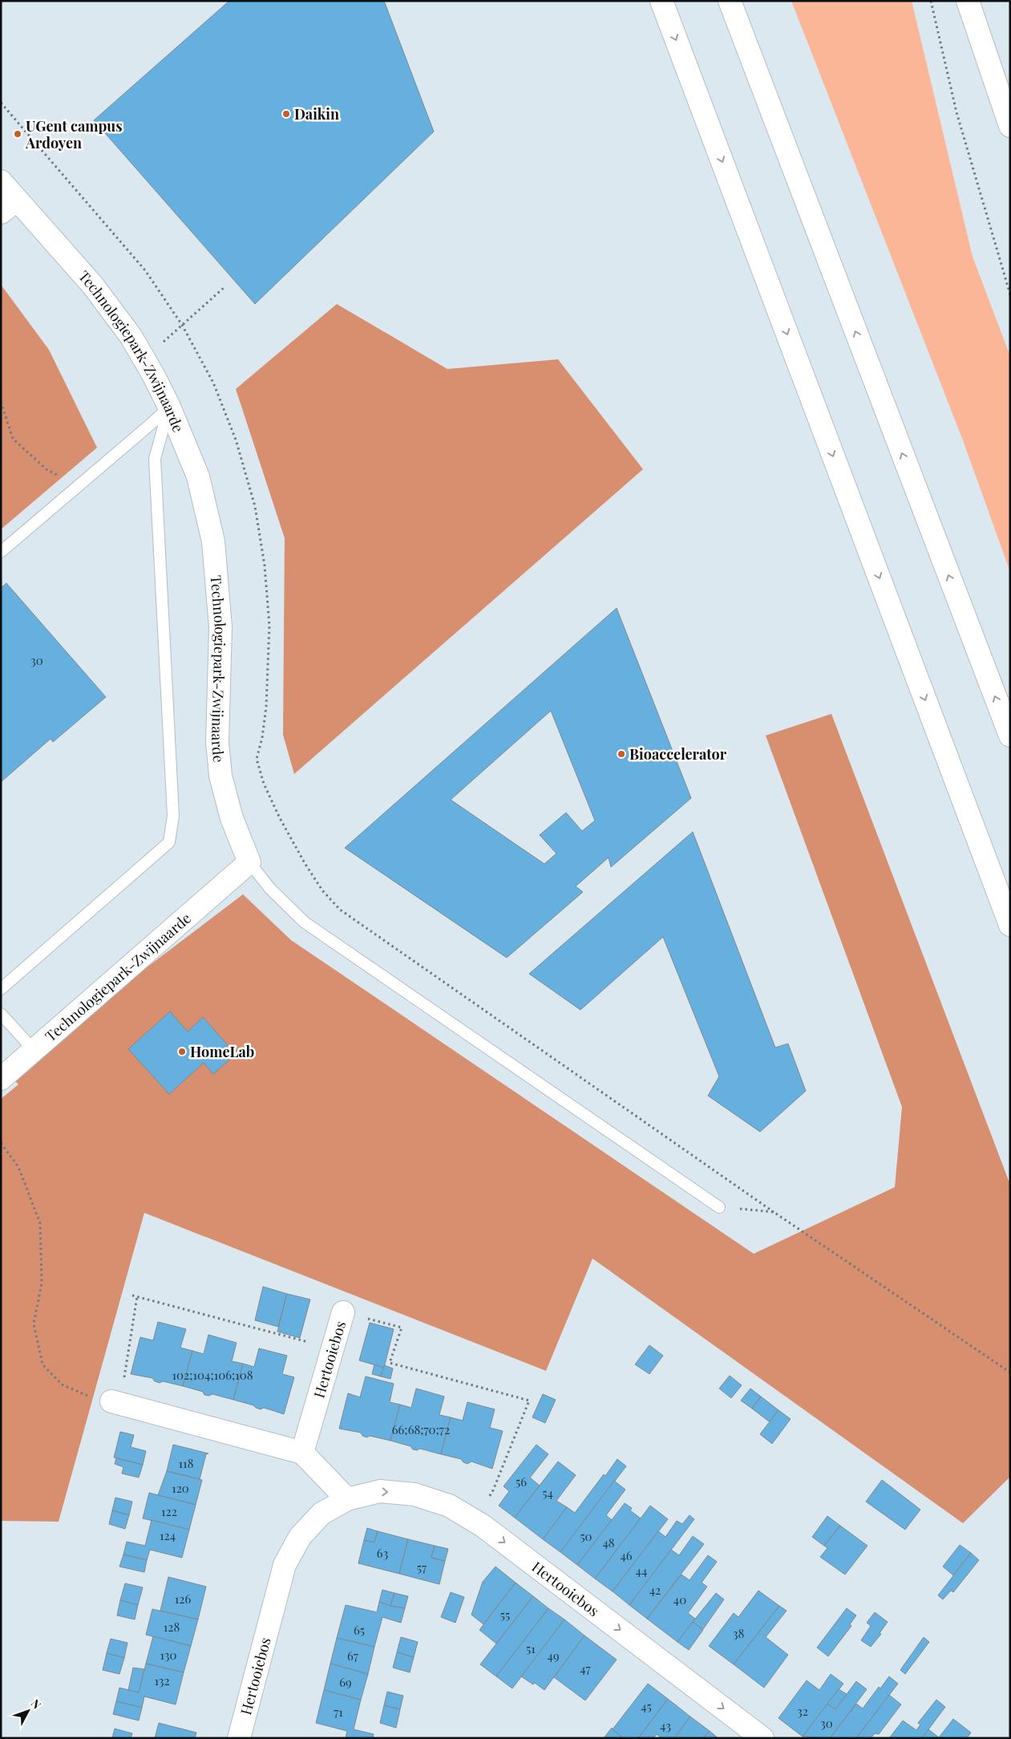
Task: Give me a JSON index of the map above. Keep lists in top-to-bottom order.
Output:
{
  "streets": {
    "main road": ["Technologiepark-Zwijnaarde", "Hertooiebos"]
  },
  "one_way": ["Hertooiebos"],
  "places": [
    "Daikin",
    "UGent campus Ardoyen",
    "Bioaccelerator",
    "HomeLab"
  ],
  "house_numbers": [
    "30",
    "102;104;106;108",
    "66;68;70;72",
    "118",
    "56",
    "120",
    "54",
    "122",
    "124",
    "50",
    "48",
    "63",
    "46",
    "57",
    "44",
    "42",
    "126",
    "40",
    "55",
    "128",
    "65",
    "38",
    "51",
    "130",
    "67",
    "49",
    "47",
    "132",
    "69",
    "45",
    "32",
    "71",
    "30",
    "43"
  ],
  "north": "top right"
}
